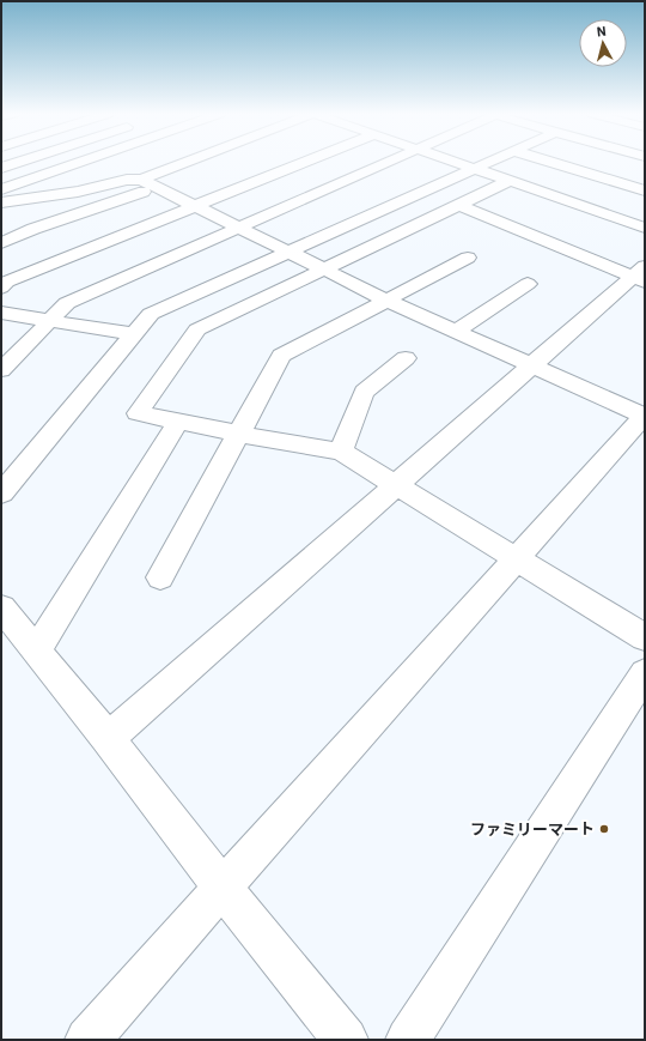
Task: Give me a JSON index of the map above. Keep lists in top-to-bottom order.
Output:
{
  "places": ["ファミリーマート"],
  "north": "top"
}
